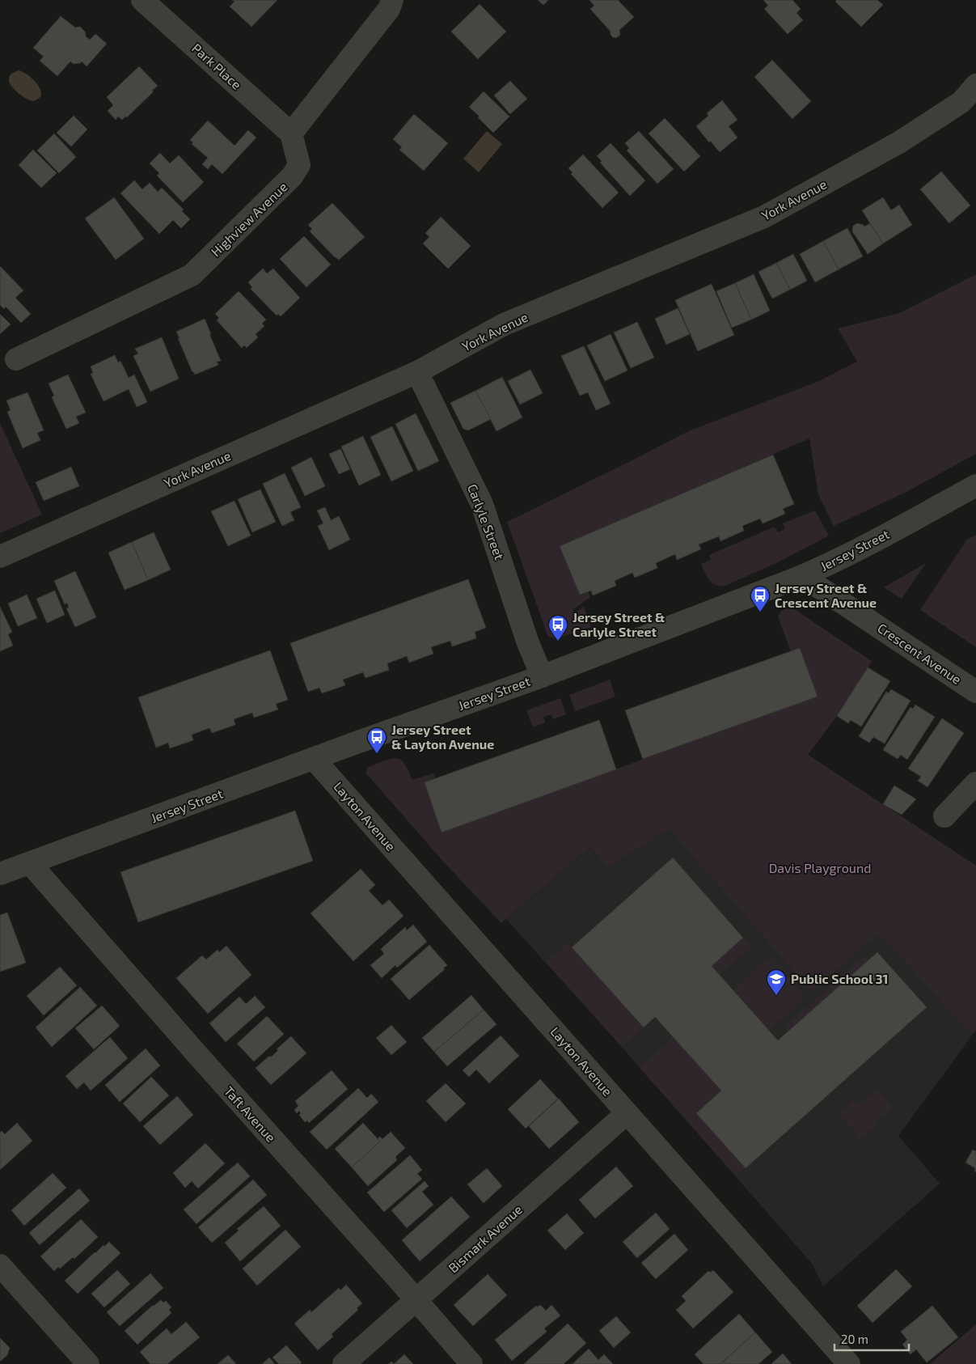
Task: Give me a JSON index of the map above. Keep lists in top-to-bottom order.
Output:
{
  "streets": {
    "street": [
      "Park Place",
      "York Avenue",
      "Highview Avenue",
      "Carlyle Street",
      "Jersey Street",
      "Crescent Avenue",
      "Layton Avenue",
      "Taft Avenue",
      "Bismark Avenue"
    ]
  },
  "crossings": [
    ["Park Place", "Highview Avenue"],
    ["York Avenue", "Carlyle Street"],
    ["Carlyle Street", "Jersey Street"],
    ["Jersey Street", "Crescent Avenue"],
    ["Jersey Street", "Layton Avenue"],
    ["Jersey Street", "Taft Avenue"],
    ["Layton Avenue", "Bismark Avenue"],
    ["Taft Avenue", "Bismark Avenue"]
  ],
  "parks": ["Davis Playground"],
  "places": {
    "bus stop": ["Jersey Street & Crescent Avenue", "Jersey Street & Carlyle Street", "Jersey Street & Layton Avenue"],
    "school or university": ["Public School 31"]
  },
  "scale_bar": "20 m"
}
